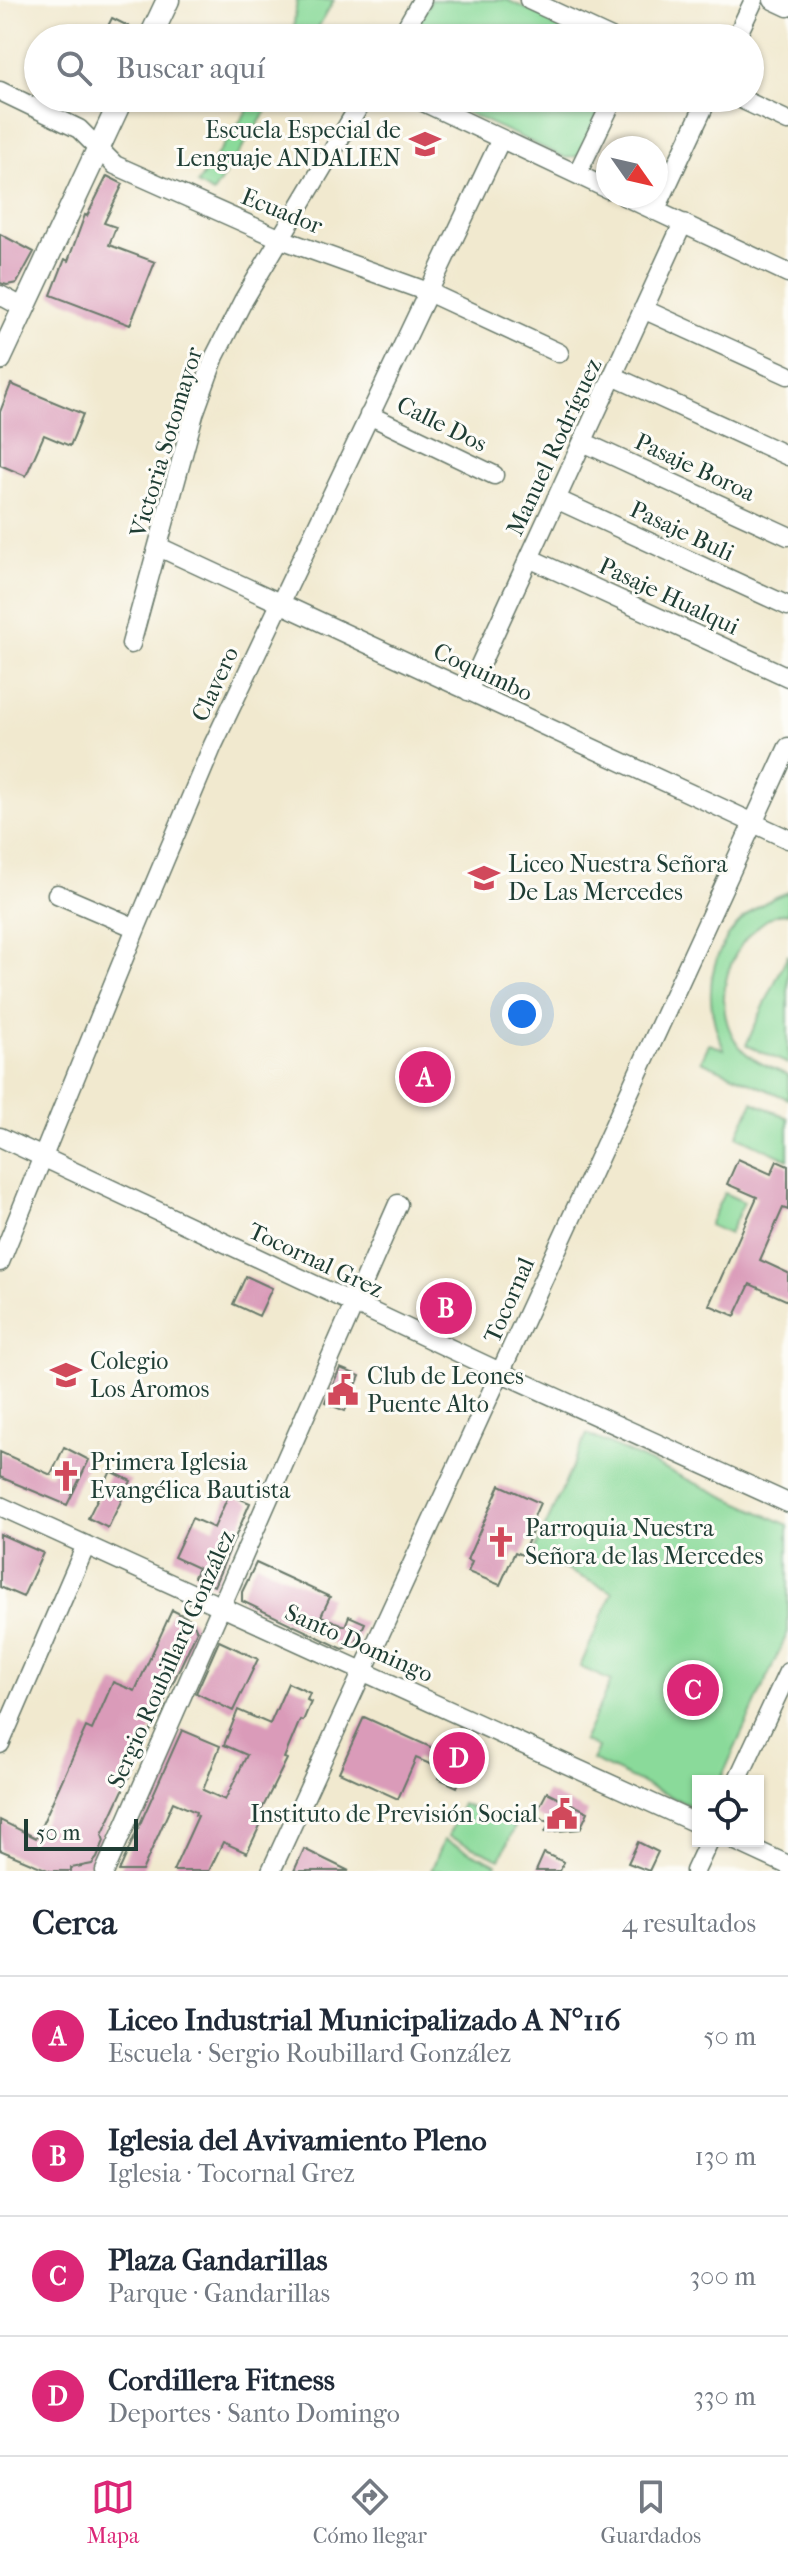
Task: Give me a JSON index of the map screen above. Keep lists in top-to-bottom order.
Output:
{
  "streets": {
    "street": [
      "Ecuador",
      "Calle Dos",
      "Victoria Sotomayor",
      "Manuel Rodríguez",
      "Pasaje Boroa",
      "Pasaje Buli",
      "Pasaje Hualqui",
      "Coquimbo",
      "Clavero",
      "Tocornal Grez",
      "Tocornal",
      "Santo Domingo",
      "Sergio Roubillard González"
    ]
  },
  "crossings": [
    ["Ecuador", "Victoria Sotomayor"],
    ["Ecuador", "Clavero"],
    ["Calle Dos", "Clavero"],
    ["Victoria Sotomayor", "Coquimbo"],
    ["Manuel Rodríguez", "Pasaje Boroa"],
    ["Manuel Rodríguez", "Pasaje Buli"],
    ["Manuel Rodríguez", "Pasaje Hualqui"],
    ["Manuel Rodríguez", "Coquimbo"],
    ["Coquimbo", "Clavero"],
    ["Coquimbo", "Tocornal"],
    ["Clavero", "Tocornal Grez"],
    ["Tocornal Grez", "Tocornal"],
    ["Tocornal Grez", "Sergio Roubillard González"],
    ["Tocornal", "Santo Domingo"],
    ["Santo Domingo", "Sergio Roubillard González"]
  ],
  "places": {
    "school or university": ["Escuela Especial de Lenguaje ANDALIEN", "Liceo Nuestra Señora De Las Mercedes", "Colegio Los Aromos"],
    "public building": ["Club de Leones Puente Alto", "Instituto de Previsión Social"],
    "church": ["Primera Iglesia Evangélica Bautista", "Parroquia Nuestra Señora de las Mercedes"]
  },
  "scale_bar": "50 m",
  "north": "bottom right",
  "page": {
    "search": "Buscar aquí",
    "pins": [
      "A",
      "B",
      "C",
      "D"
    ],
    "scale": "50 m",
    "heading": ["Cerca", "4 resultados"],
    "list": [
      {
        "mark": "A",
        "name": "Liceo Industrial Municipalizado A N°116",
        "note": "Escuela · Sergio Roubillard González",
        "value": "50 m"
      },
      {
        "mark": "B",
        "name": "Iglesia del Avivamiento Pleno",
        "note": "Iglesia · Tocornal Grez",
        "value": "130 m"
      },
      {
        "mark": "C",
        "name": "Plaza Gandarillas",
        "note": "Parque · Gandarillas",
        "value": "300 m"
      },
      {
        "mark": "D",
        "name": "Cordillera Fitness",
        "note": "Deportes · Santo Domingo",
        "value": "330 m"
      }
    ],
    "nav": ["Mapa", "Cómo llegar", "Guardados"]
  }
}
